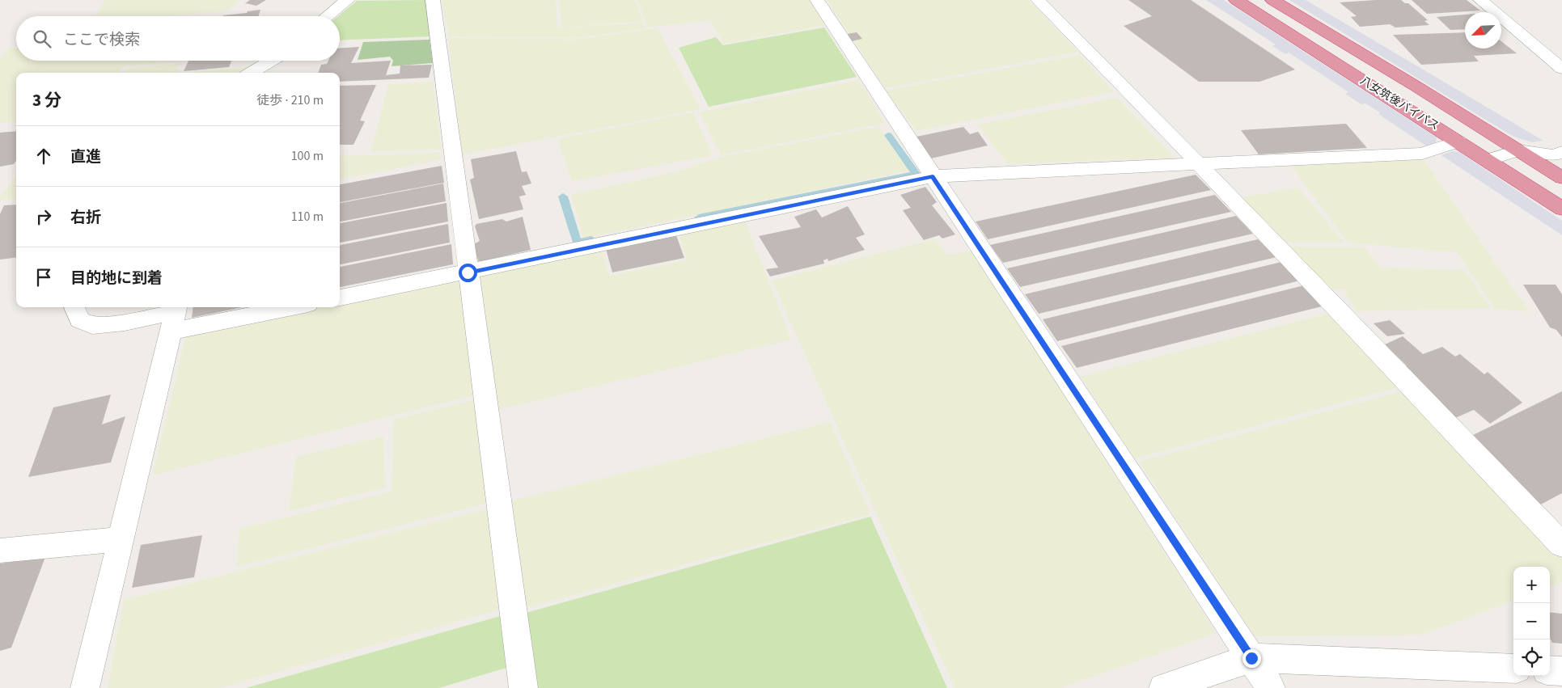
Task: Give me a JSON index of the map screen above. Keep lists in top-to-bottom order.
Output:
{
  "streets": {
    "highway": ["八女筑後バイパス"]
  },
  "north": "bottom left",
  "page": {
    "search": "ここで検索",
    "heading": ["3 分", "徒歩 · 210 m"],
    "list": [
      ["直進", "100 m"],
      ["右折", "110 m"],
      "目的地に到着"
    ],
    "map_buttons": ["+", "−"]
  }
}
